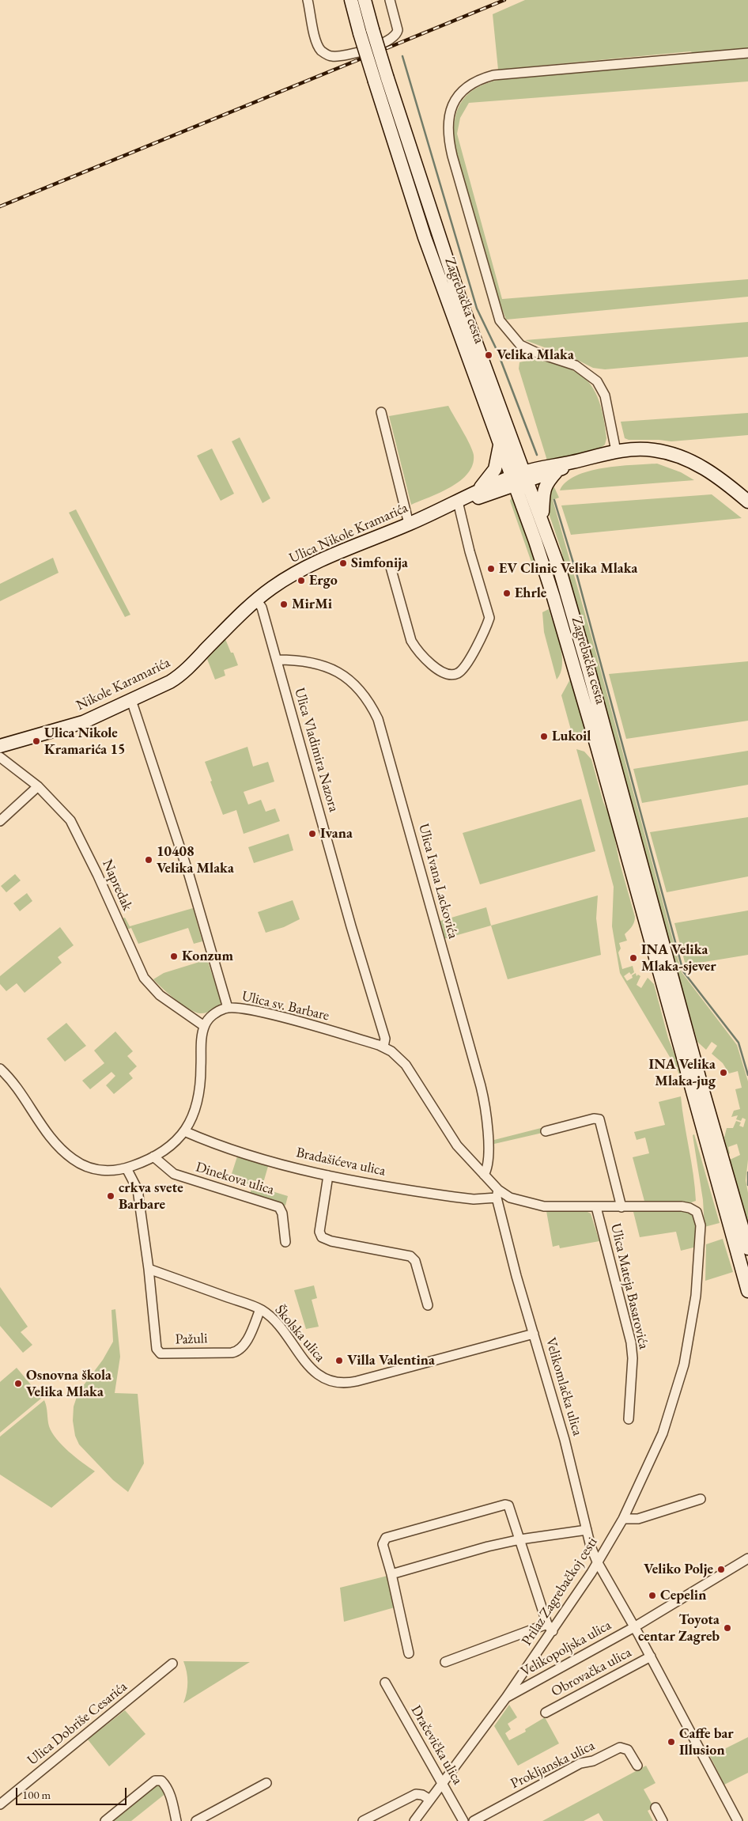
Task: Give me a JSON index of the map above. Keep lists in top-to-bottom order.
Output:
{
  "streets": {
    "main road": ["Zagrebačka cesta", "Ulica Nikole Kramarića", "Nikole Karamarića"],
    "street": [
      "Ulica Vladimira Nazora",
      "Ulica Ivana Lackovića",
      "Napredak",
      "Ulica sv. Barbare",
      "Bradašićeva ulica",
      "Dinekova ulica",
      "Ulica Mateja Basarovića",
      "Školska ulica",
      "Pažuli",
      "Velikomlačka ulica",
      "Prilaz Zagrebačkoj cesti",
      "Velikopoljska ulica",
      "Obrovačka ulica",
      "Ulica Dobriše Cesarića",
      "Dračevička ulica",
      "Prokljanska ulica"
    ]
  },
  "crossings": [
    ["Zagrebačka cesta", "Ulica Nikole Kramarića"],
    ["Ulica Nikole Kramarića", "Nikole Karamarića"],
    ["Ulica Nikole Kramarića", "Ulica Vladimira Nazora"],
    ["Nikole Karamarića", "Ulica Vladimira Nazora"],
    ["Ulica Vladimira Nazora", "Ulica Ivana Lackovića"],
    ["Ulica Vladimira Nazora", "Ulica sv. Barbare"],
    ["Ulica Ivana Lackovića", "Ulica sv. Barbare"],
    ["Napredak", "Ulica sv. Barbare"],
    ["Ulica sv. Barbare", "Bradašićeva ulica"],
    ["Ulica sv. Barbare", "Ulica Mateja Basarovića"],
    ["Ulica sv. Barbare", "Velikomlačka ulica"],
    ["Ulica sv. Barbare", "Prilaz Zagrebačkoj cesti"],
    ["Bradašićeva ulica", "Velikomlačka ulica"],
    ["Školska ulica", "Pažuli"],
    ["Školska ulica", "Velikomlačka ulica"],
    ["Velikomlačka ulica", "Prilaz Zagrebačkoj cesti"],
    ["Velikomlačka ulica", "Velikopoljska ulica"],
    ["Velikomlačka ulica", "Obrovačka ulica"],
    ["Prilaz Zagrebačkoj cesti", "Velikopoljska ulica"],
    ["Velikopoljska ulica", "Dračevička ulica"]
  ],
  "places": [
    "Velika Mlaka",
    "Simfonija",
    "EV Clinic Velika Mlaka",
    "Ergo",
    "Ehrle",
    "MirMi",
    "Lukoil",
    "Ulica Nikole Kramarića 15",
    "Ivana",
    "10408 Velika Mlaka",
    "Konzum",
    "INA Velika Mlaka-sjever",
    "INA Velika Mlaka-jug",
    "crkva svete Barbare",
    "Villa Valentina",
    "Osnovna škola Velika Mlaka",
    "Veliko Polje",
    "Cepelin",
    "Toyota centar Zagreb",
    "Caffe bar Illusion"
  ],
  "scale_bar": "100 m"
}
